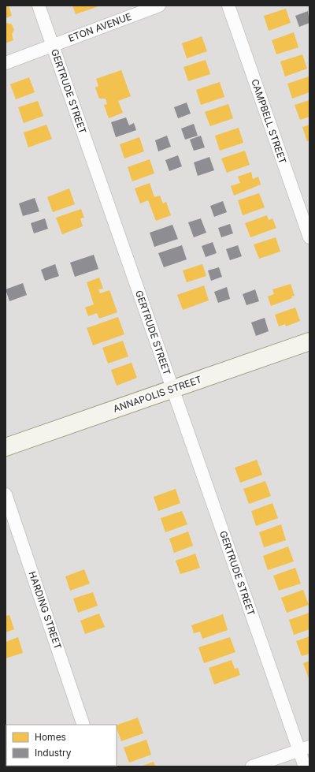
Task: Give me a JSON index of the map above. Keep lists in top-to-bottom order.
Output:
{
  "streets": {
    "street": [
      "ETON AVENUE",
      "GERTRUDE STREET",
      "CAMPBELL STREET",
      "ANNAPOLIS STREET",
      "HARDING STREET"
    ]
  },
  "crossings": [
    ["ETON AVENUE", "GERTRUDE STREET"],
    ["GERTRUDE STREET", "ANNAPOLIS STREET"]
  ],
  "legend": ["Homes", "Industry"]
}
